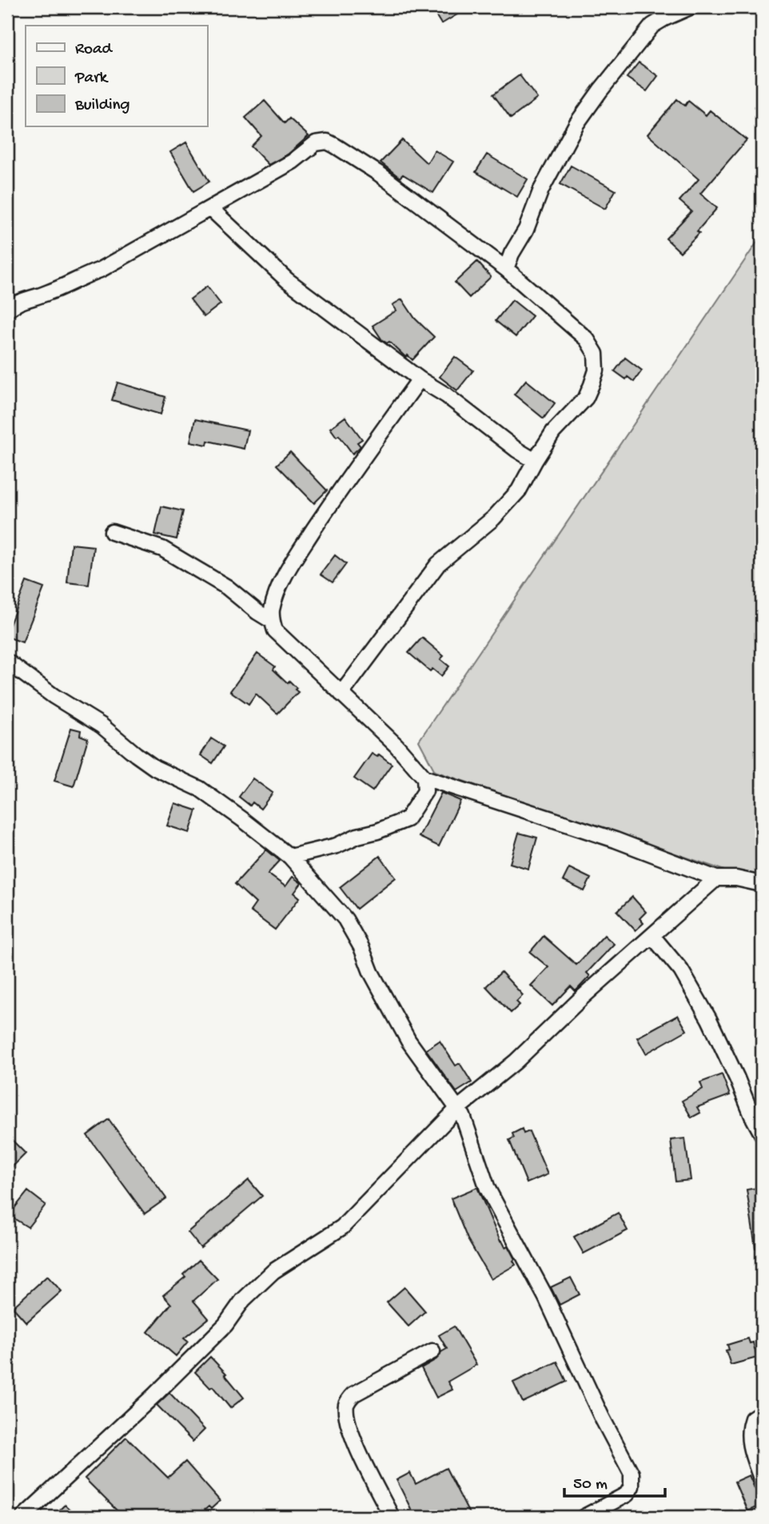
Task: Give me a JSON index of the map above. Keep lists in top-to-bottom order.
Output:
{
  "legend": ["Road", "Park", "Building"],
  "scale_bar": "50 m"
}
